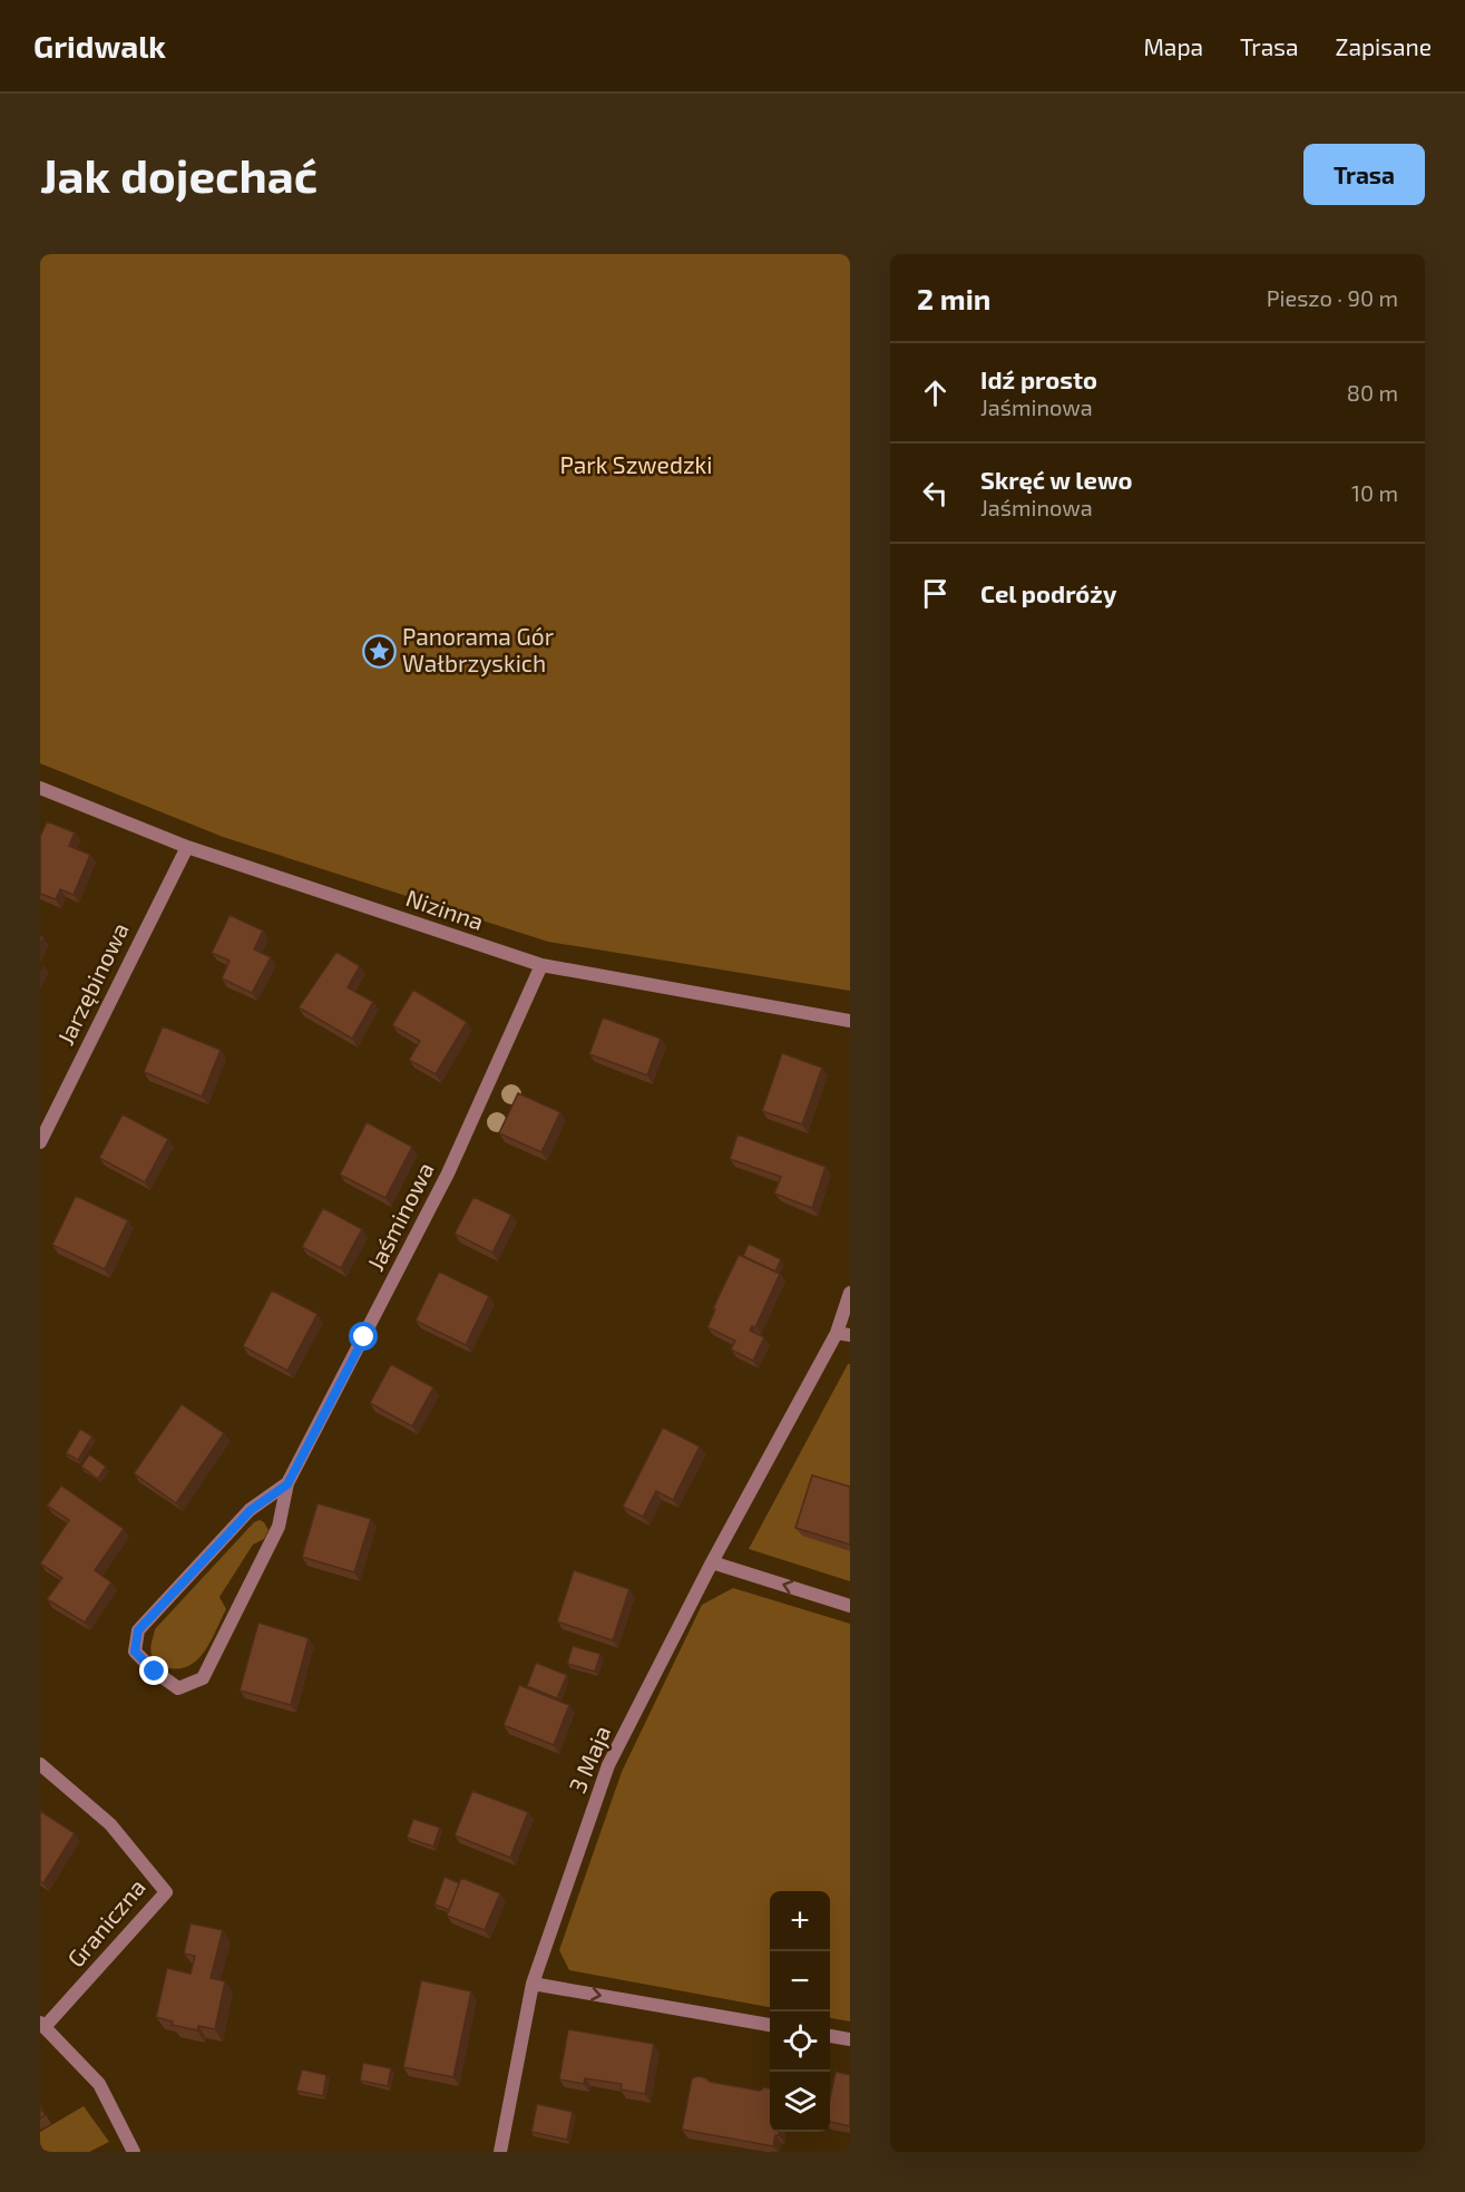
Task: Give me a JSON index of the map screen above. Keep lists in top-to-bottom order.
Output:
{
  "streets": {
    "street": [
      "Nizinna",
      "Jarzębinowa",
      "Jaśminowa",
      "3 Maja",
      "Graniczna"
    ]
  },
  "crossings": [
    ["Nizinna", "Jarzębinowa"],
    ["Nizinna", "Jaśminowa"]
  ],
  "parks": ["Park Szwedzki"],
  "places": {
    "place": ["Panorama Gór Wałbrzyskich"]
  },
  "page": {
    "header": "Gridwalk",
    "nav": ["Mapa", "Trasa", "Zapisane"],
    "buttons": "Trasa",
    "title": "Jak dojechać",
    "heading": ["2 min", "Pieszo · 90 m"],
    "list": [
      ["Idź prosto", "Jaśminowa", "80 m"],
      ["Skręć w lewo", "Jaśminowa", "10 m"],
      "Cel podróży"
    ],
    "map_buttons": ["+", "−"]
  }
}
